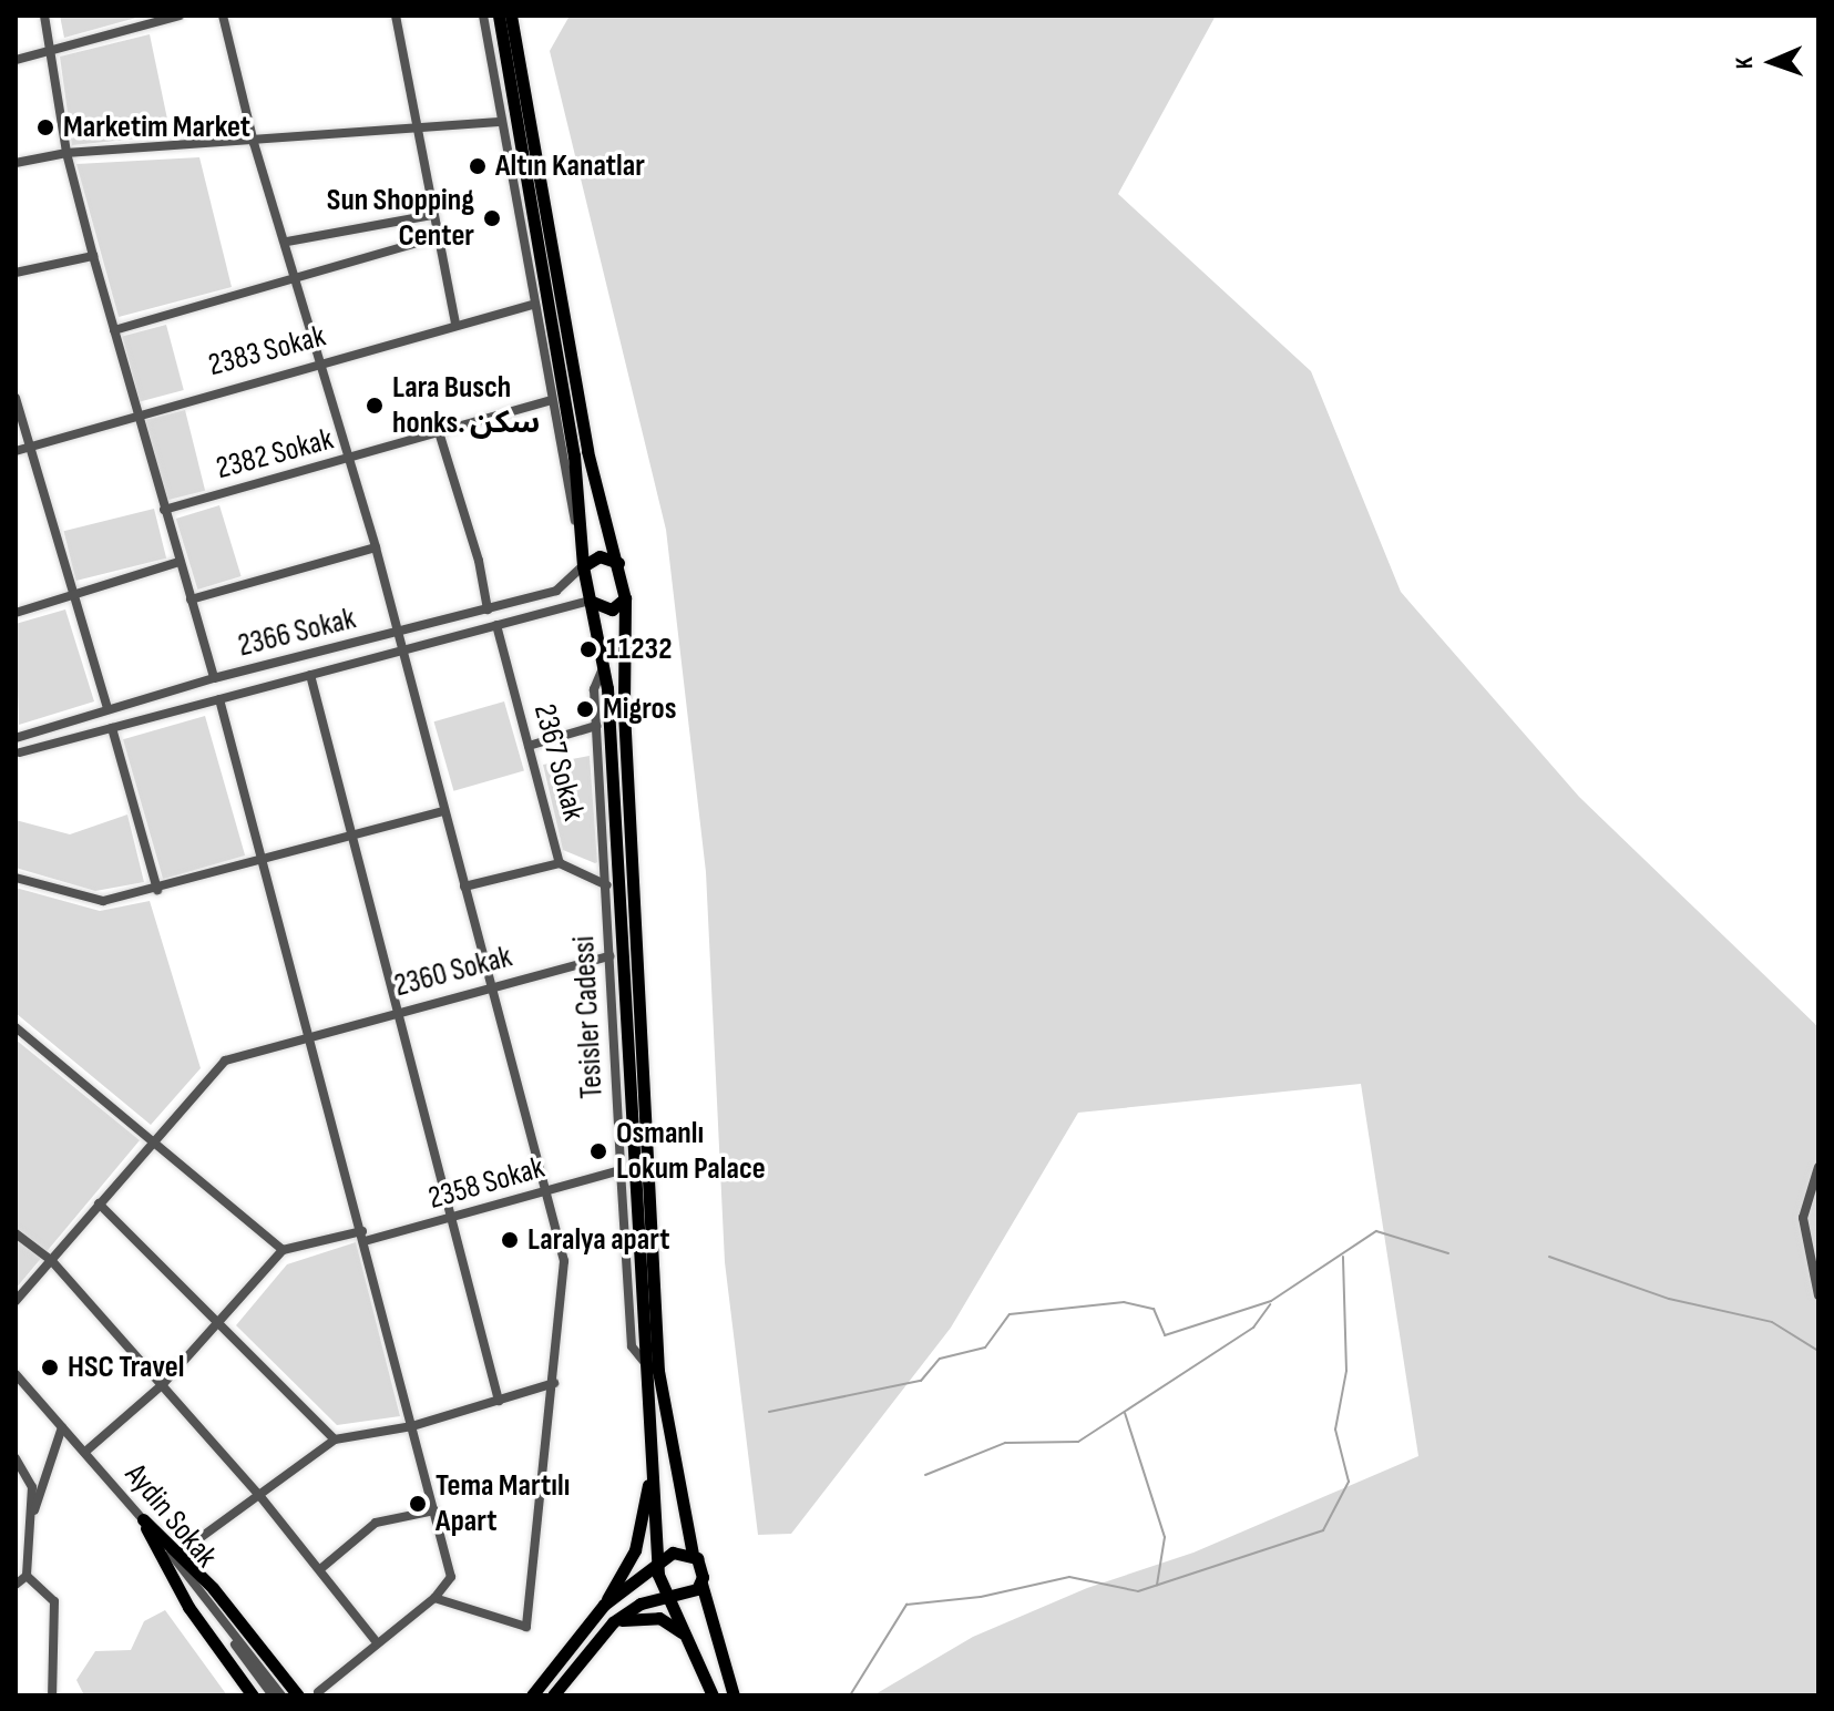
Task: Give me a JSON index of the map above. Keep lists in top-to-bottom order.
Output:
{
  "streets": {
    "street": [
      "2383 Sokak",
      "2382 Sokak",
      "2366 Sokak",
      "2367 Sokak",
      "2360 Sokak",
      "Tesisler Cadessi",
      "2358 Sokak",
      "Aydin Sokak"
    ]
  },
  "crossings": [
    ["2366 Sokak", "2367 Sokak"],
    ["2367 Sokak", "Tesisler Cadessi"],
    ["2360 Sokak", "Tesisler Cadessi"],
    ["Tesisler Cadessi", "2358 Sokak"]
  ],
  "places": [
    "Marketim Market",
    "Altın Kanatlar",
    "Sun Shopping Center",
    "Lara Busch honks. سكن",
    "11232",
    "Migros",
    "Osmanlı Lokum Palace",
    "Laralya apart",
    "HSC Travel",
    "Tema Martılı Apart"
  ],
  "north": "left"
}
